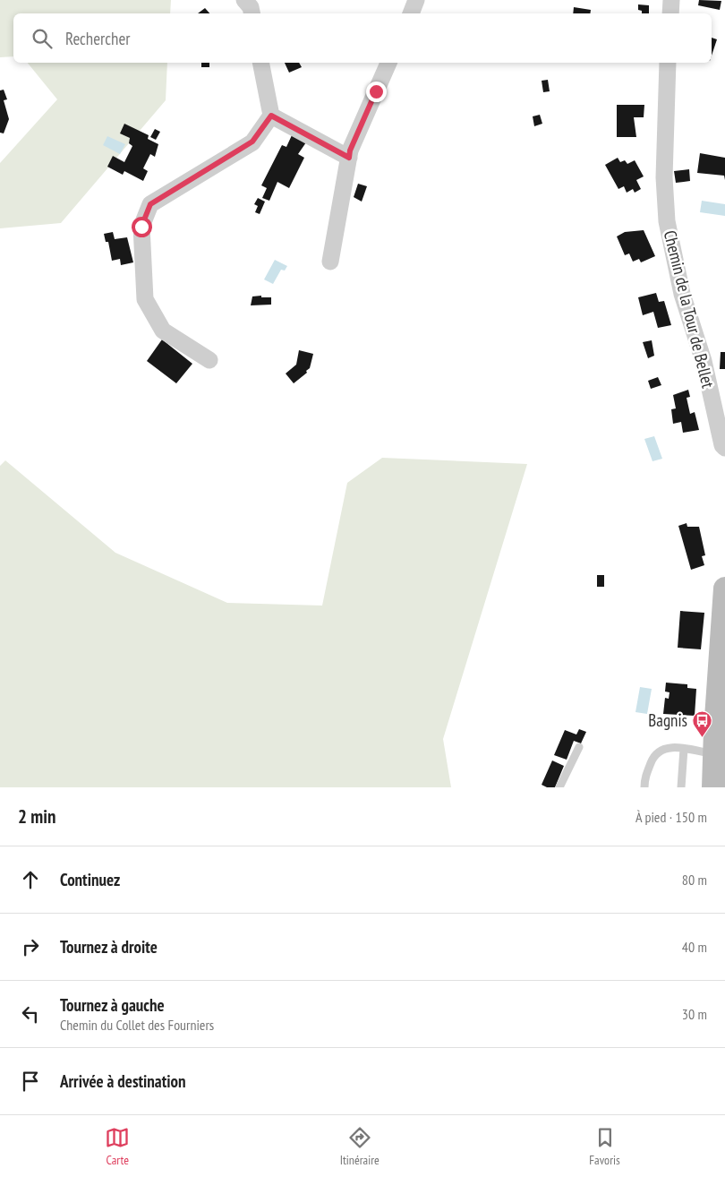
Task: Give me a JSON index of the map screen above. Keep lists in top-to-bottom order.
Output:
{
  "streets": {
    "street": ["Chemin de la Tour de Bellet"]
  },
  "places": {
    "bus stop": ["Bagnis"]
  },
  "page": {
    "search": "Rechercher",
    "heading": ["2 min", "À pied · 150 m"],
    "list": [
      ["Continuez", "80 m"],
      ["Tournez à droite", "40 m"],
      ["Tournez à gauche", "Chemin du Collet des Fourniers", "30 m"],
      "Arrivée à destination"
    ],
    "nav": ["Carte", "Itinéraire", "Favoris"]
  }
}
